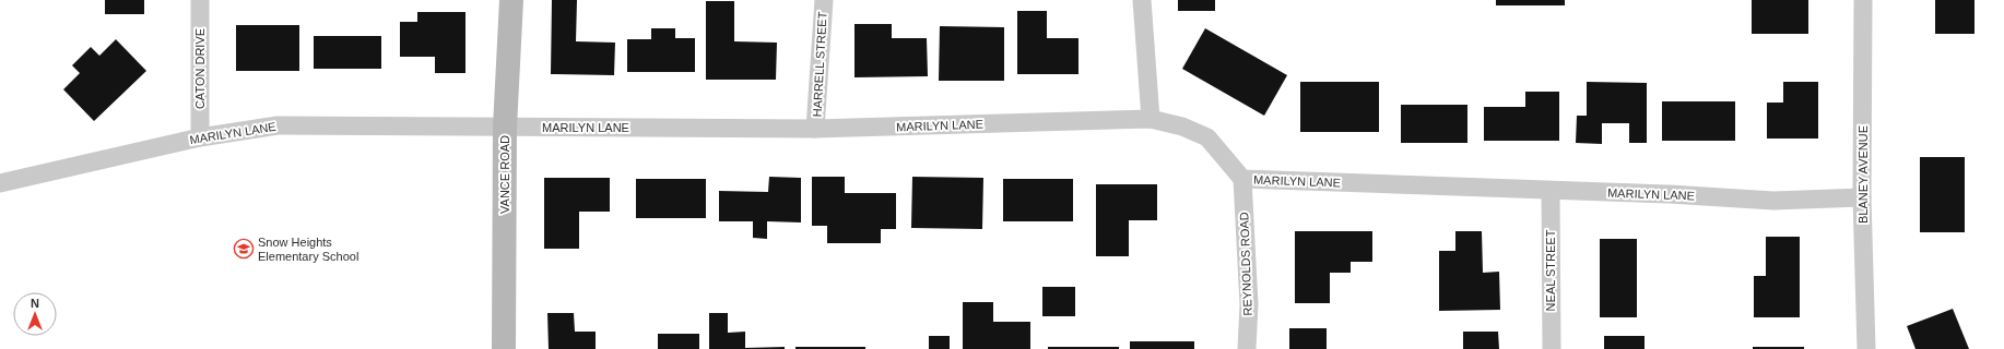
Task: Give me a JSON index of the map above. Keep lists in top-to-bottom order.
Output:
{
  "streets": {
    "street": [
      "HARRELL STREET",
      "CATON DRIVE",
      "MARILYN LANE",
      "VANCE ROAD",
      "BLANEY AVENUE",
      "REYNOLDS ROAD",
      "NEAL STREET"
    ]
  },
  "crossings": [
    ["HARRELL STREET", "MARILYN LANE"],
    ["CATON DRIVE", "MARILYN LANE"],
    ["MARILYN LANE", "VANCE ROAD"],
    ["MARILYN LANE", "BLANEY AVENUE"],
    ["MARILYN LANE", "REYNOLDS ROAD"],
    ["MARILYN LANE", "NEAL STREET"]
  ],
  "places": {
    "school or university": ["Snow Heights Elementary School"]
  },
  "north": "top"
}
